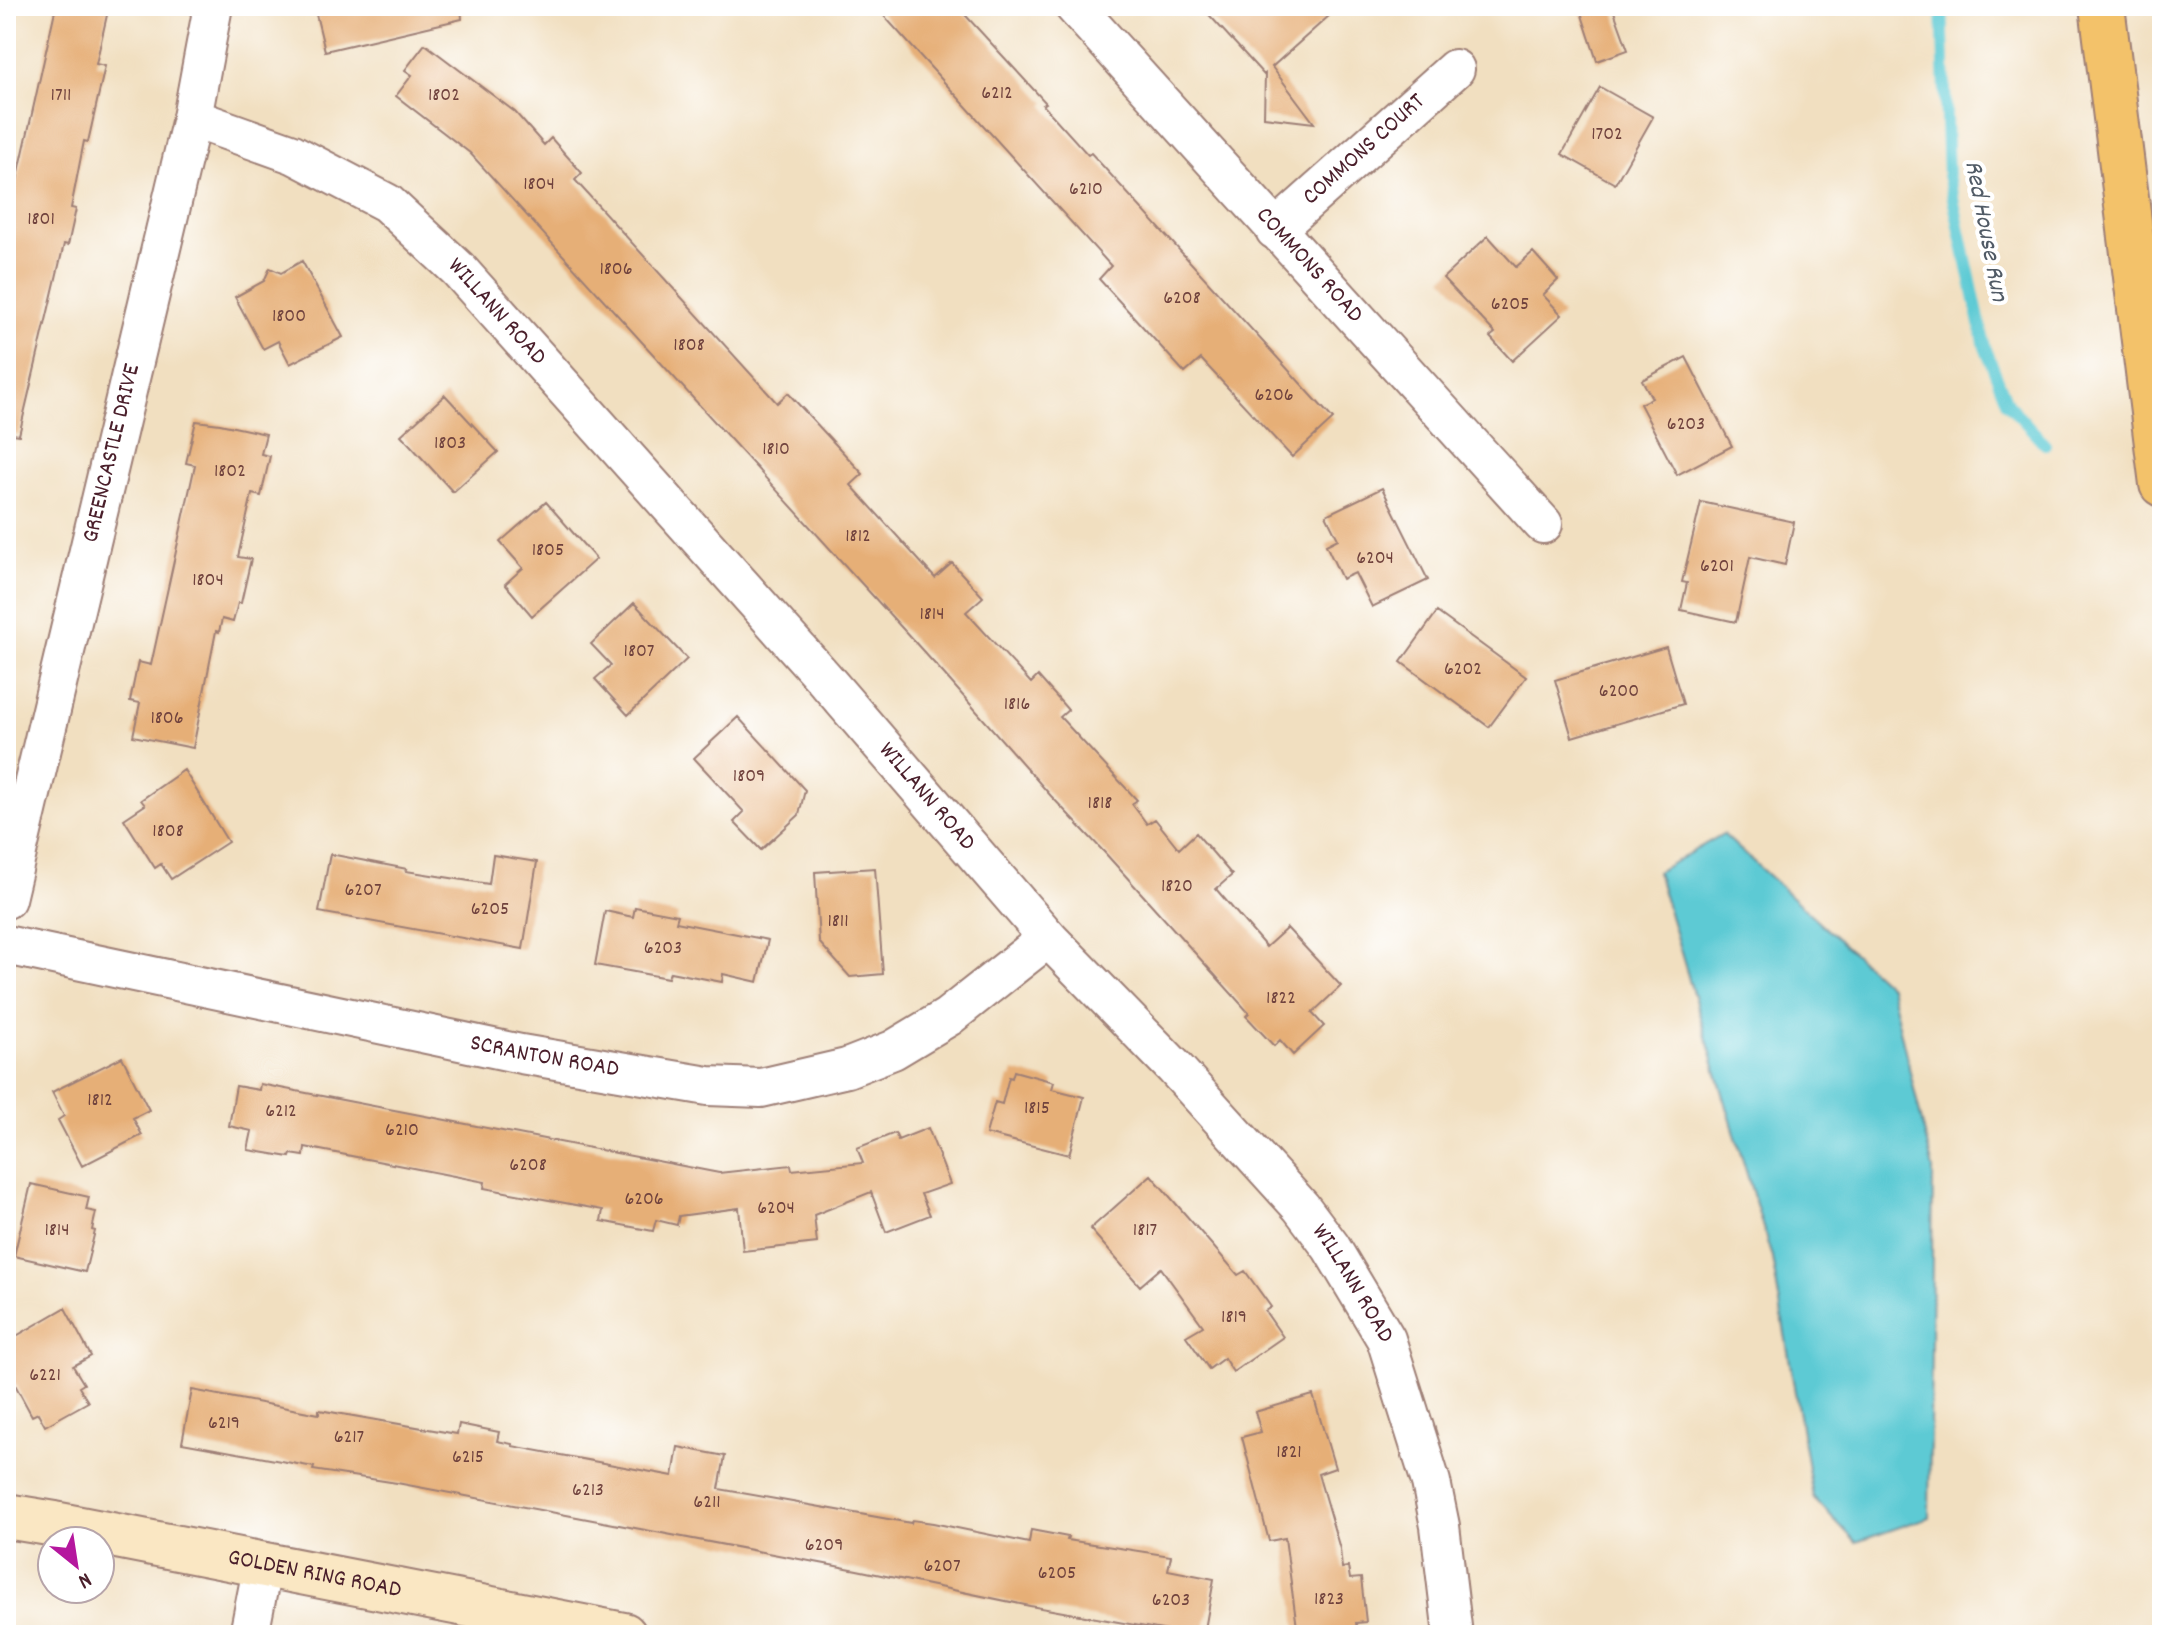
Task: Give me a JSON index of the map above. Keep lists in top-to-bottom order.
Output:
{
  "streets": {
    "street": [
      "COMMONS COURT",
      "COMMONS ROAD",
      "WILLANN ROAD",
      "GREENCASTLE DRIVE",
      "SCRANTON ROAD",
      "GOLDEN RING ROAD"
    ]
  },
  "crossings": [
    ["COMMONS COURT", "COMMONS ROAD"],
    ["WILLANN ROAD", "GREENCASTLE DRIVE"],
    ["WILLANN ROAD", "SCRANTON ROAD"]
  ],
  "water": ["Red House Run"],
  "house_numbers": [
    "6212",
    "1711",
    "1802",
    "1702",
    "1804",
    "6210",
    "1801",
    "1806",
    "6208",
    "6205",
    "1800",
    "1808",
    "6206",
    "6203",
    "1803",
    "1810",
    "1802",
    "1812",
    "1805",
    "6204",
    "6201",
    "1804",
    "1814",
    "1807",
    "6202",
    "6200",
    "1816",
    "1806",
    "1809",
    "1818",
    "1808",
    "1820",
    "6207",
    "6205",
    "1811",
    "6203",
    "1822",
    "1812",
    "1815",
    "6212",
    "6210",
    "6208",
    "6206",
    "6204",
    "1814",
    "1817",
    "1819",
    "6221",
    "6219",
    "6217",
    "1821",
    "6215",
    "6213",
    "6211",
    "6209",
    "6207",
    "6205",
    "1823",
    "6203"
  ],
  "north": "bottom right"
}
